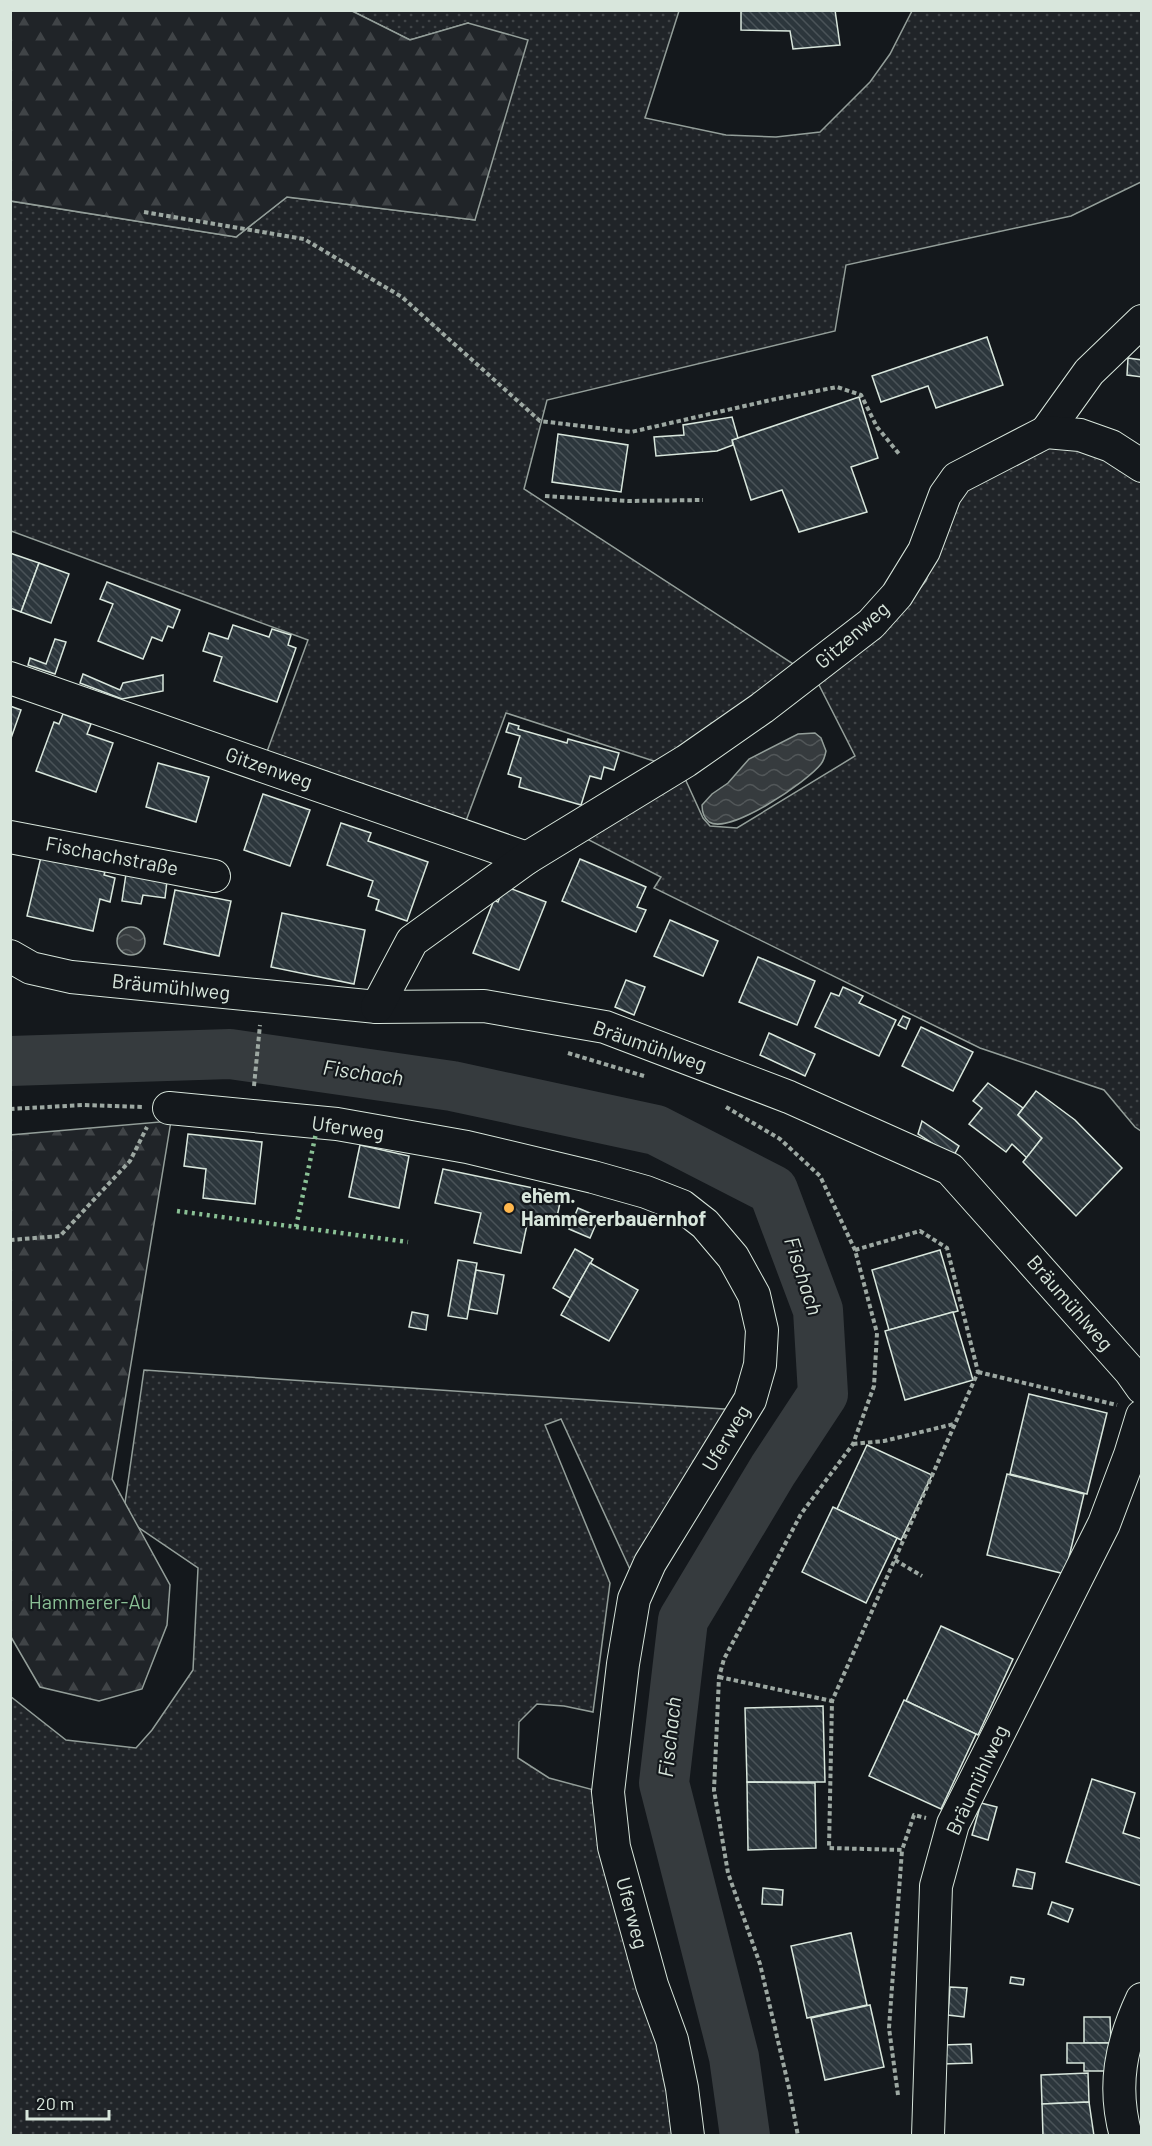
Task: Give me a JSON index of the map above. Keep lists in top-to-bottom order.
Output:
{
  "streets": {
    "street": [
      "Gitzenweg",
      "Fischachstraße",
      "Bräumühlweg",
      "Uferweg"
    ]
  },
  "crossings": [
    ["Gitzenweg", "Bräumühlweg"]
  ],
  "water": ["Fischach"],
  "parks": ["Hammerer-Au"],
  "places": ["ehem. Hammererbauernhof"],
  "scale_bar": "20 m"
}
